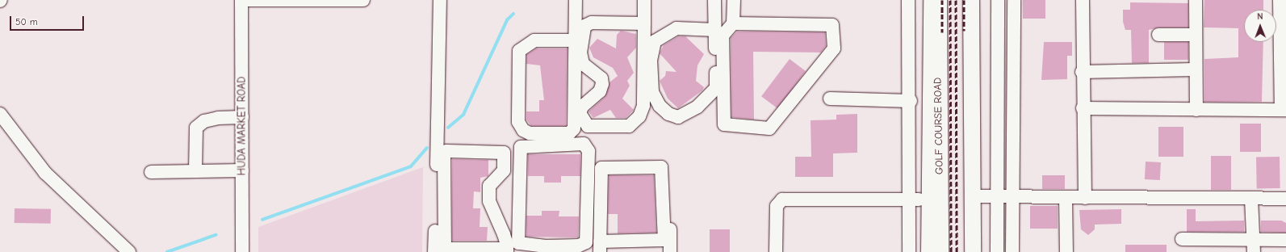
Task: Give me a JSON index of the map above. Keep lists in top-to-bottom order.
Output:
{
  "streets": {
    "main road": ["GOLF COURSE ROAD"],
    "street": ["HUDA MARKET ROAD"]
  },
  "scale_bar": "50 m",
  "north": "top"
}
